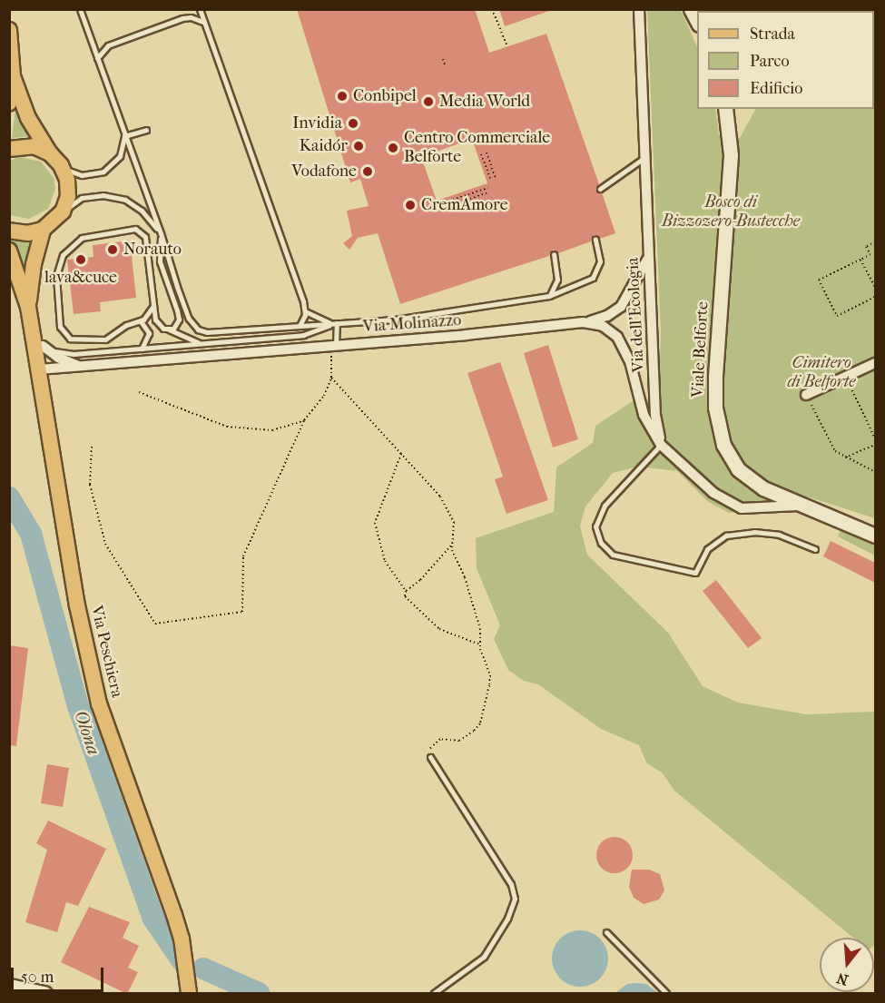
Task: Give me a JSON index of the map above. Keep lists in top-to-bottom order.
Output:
{
  "streets": {
    "main road": ["Viale Belforte", "Via Peschiera"],
    "street": ["Via dell'Ecologia", "Via Molinazzo"]
  },
  "crossings": [
    ["Via dell'Ecologia", "Via Molinazzo"],
    ["Via Molinazzo", "Via Peschiera"]
  ],
  "water": ["Olona"],
  "parks": ["Bosco di Bizzozero-Bustecche", "Cimitero di Belforte"],
  "places": [
    "Conbipel",
    "Media World",
    "Invidia",
    "Kaidór",
    "Centro Commerciale Belforte",
    "Vodafone",
    "CremAmore",
    "Norauto",
    "lava&cuce"
  ],
  "legend": ["Strada", "Parco", "Edificio"],
  "scale_bar": "50 m",
  "north": "bottom"
}
